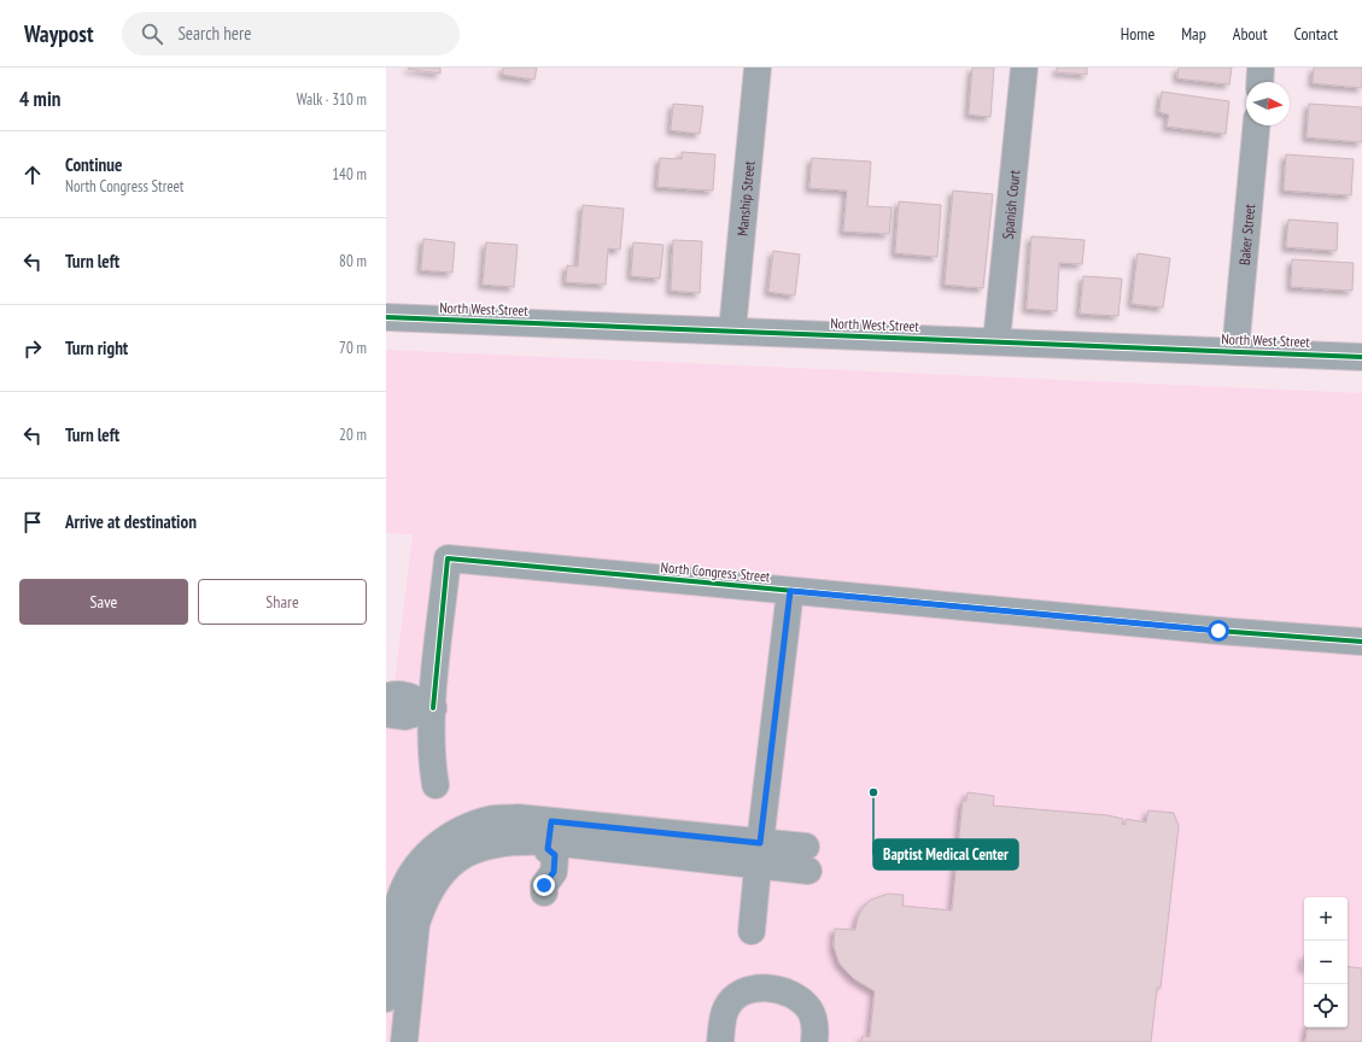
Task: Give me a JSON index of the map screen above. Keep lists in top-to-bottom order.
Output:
{
  "streets": {
    "street": [
      "Manship Street",
      "Spanish Court",
      "Baker Street",
      "North West Street",
      "North Congress Street"
    ]
  },
  "crossings": [
    ["Manship Street", "North West Street"],
    ["Spanish Court", "North West Street"],
    ["Baker Street", "North West Street"]
  ],
  "places": ["Baptist Medical Center"],
  "north": "right",
  "page": {
    "header": "Waypost",
    "search": "Search here",
    "nav": [
      "Home",
      "Map",
      "About",
      "Contact"
    ],
    "heading": ["4 min", "Walk · 310 m"],
    "list": [
      ["Continue", "North Congress Street", "140 m"],
      ["Turn left", "80 m"],
      ["Turn right", "70 m"],
      ["Turn left", "20 m"],
      "Arrive at destination"
    ],
    "buttons": ["Save", "Share"],
    "map_buttons": ["+", "−"]
  }
}
